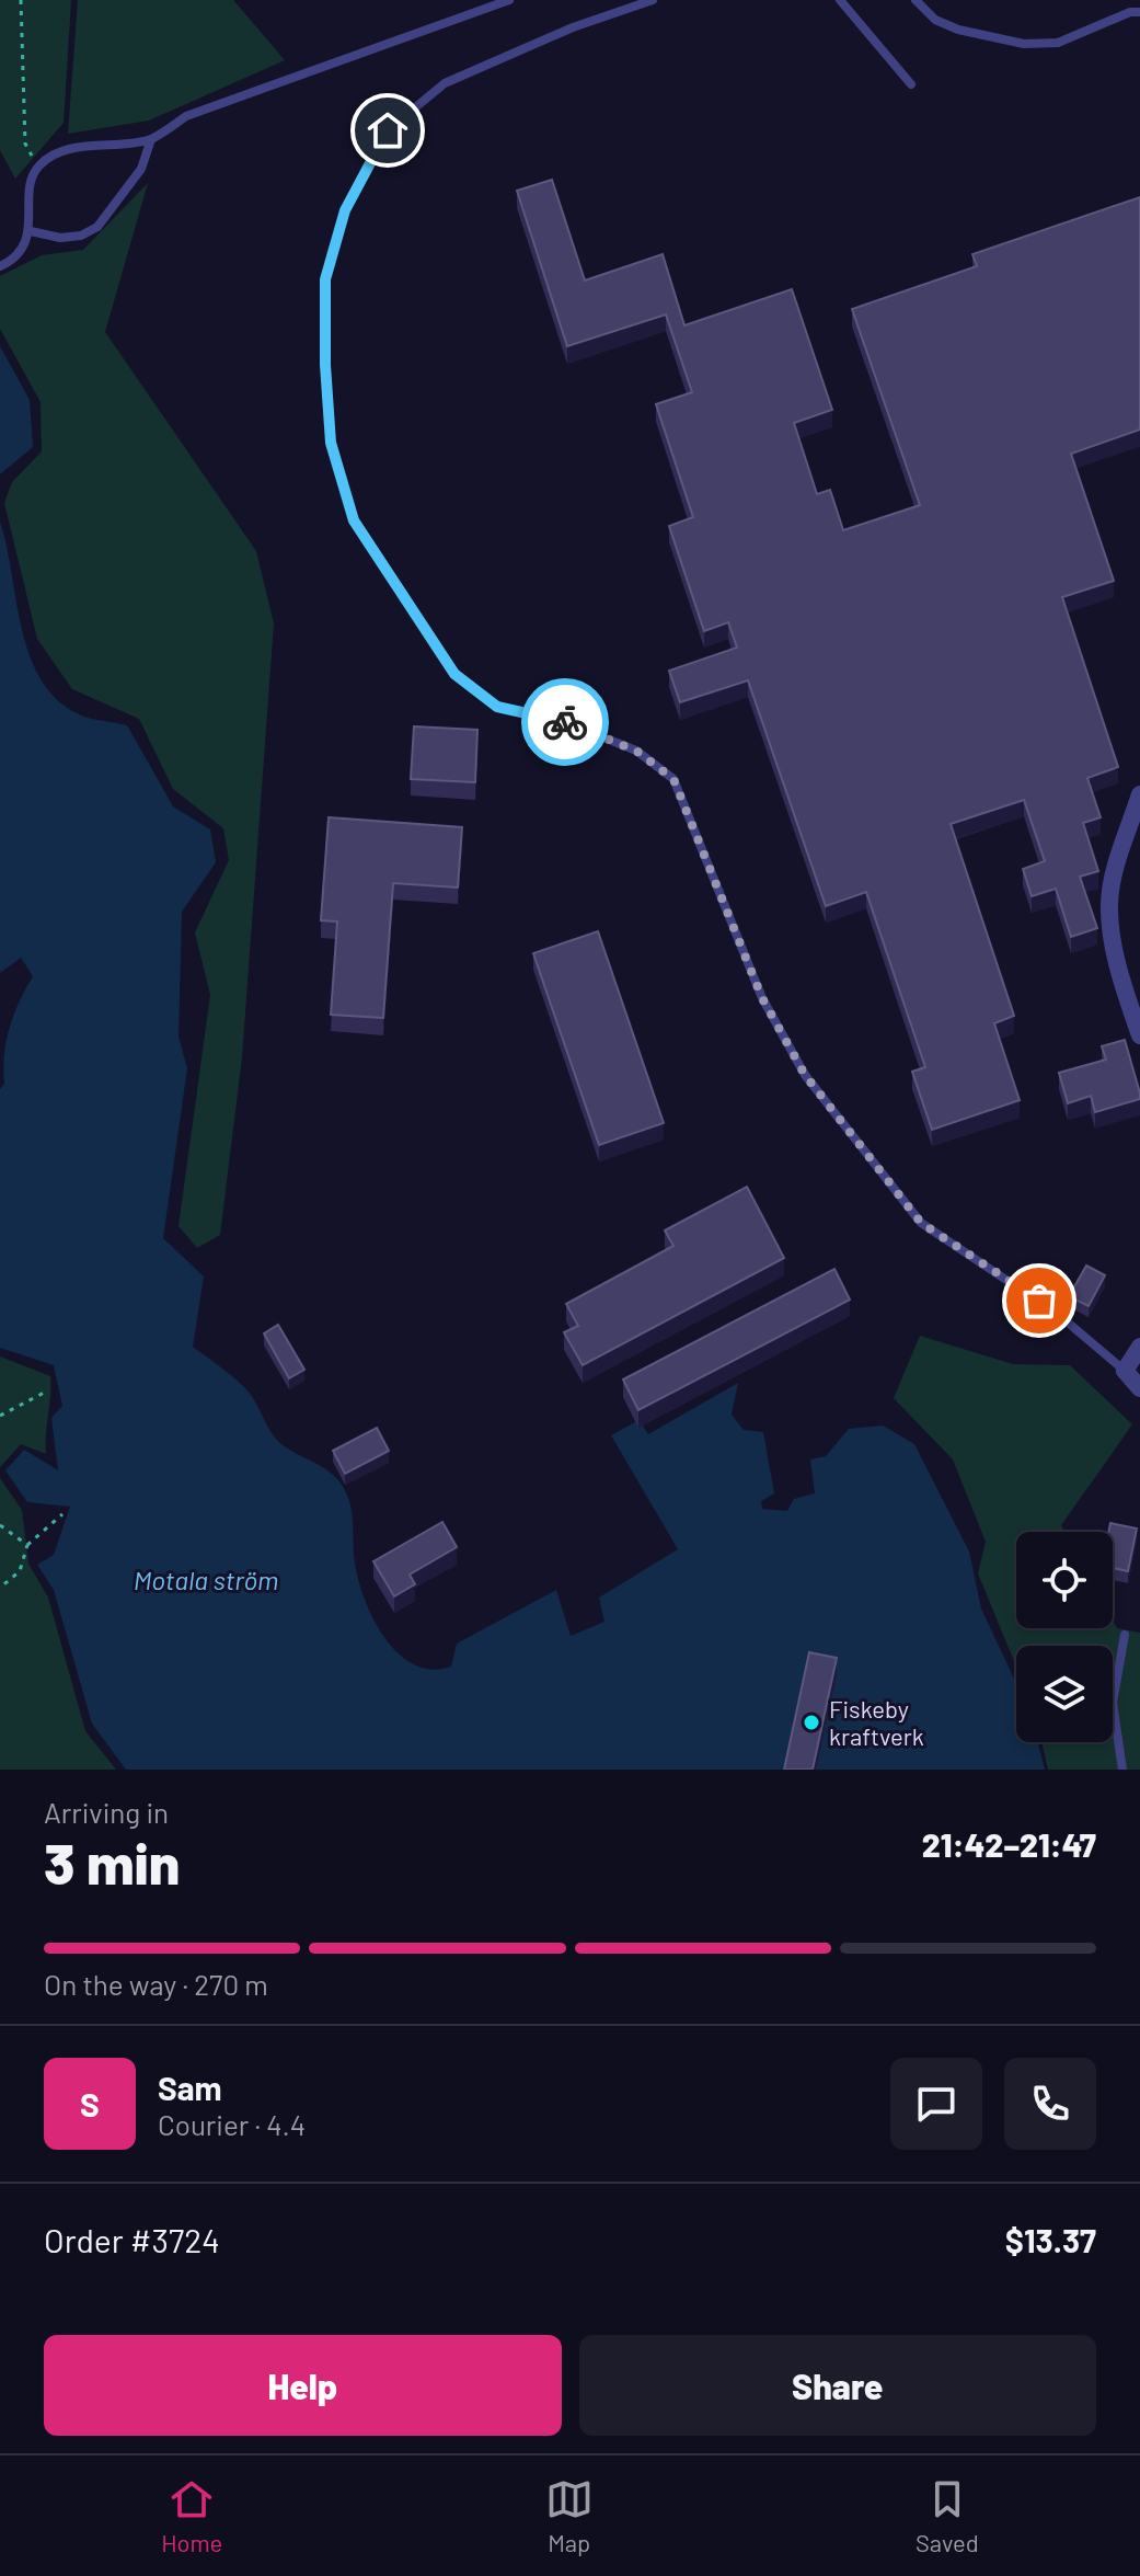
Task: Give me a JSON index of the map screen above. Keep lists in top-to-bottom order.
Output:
{
  "water": ["Motala ström"],
  "places": ["Fiskeby kraftverk"],
  "page": {
    "heading": ["3 min", "Arriving in", "21:42–21:47"],
    "panel": [
      "Sam",
      "Courier · 4.4",
      "Order #3724",
      "$13.37"
    ],
    "bar": "On the way · 270 m",
    "round": "S",
    "buttons": ["Help", "Share"],
    "tabs": ["Home", "Map", "Saved"]
  }
}
